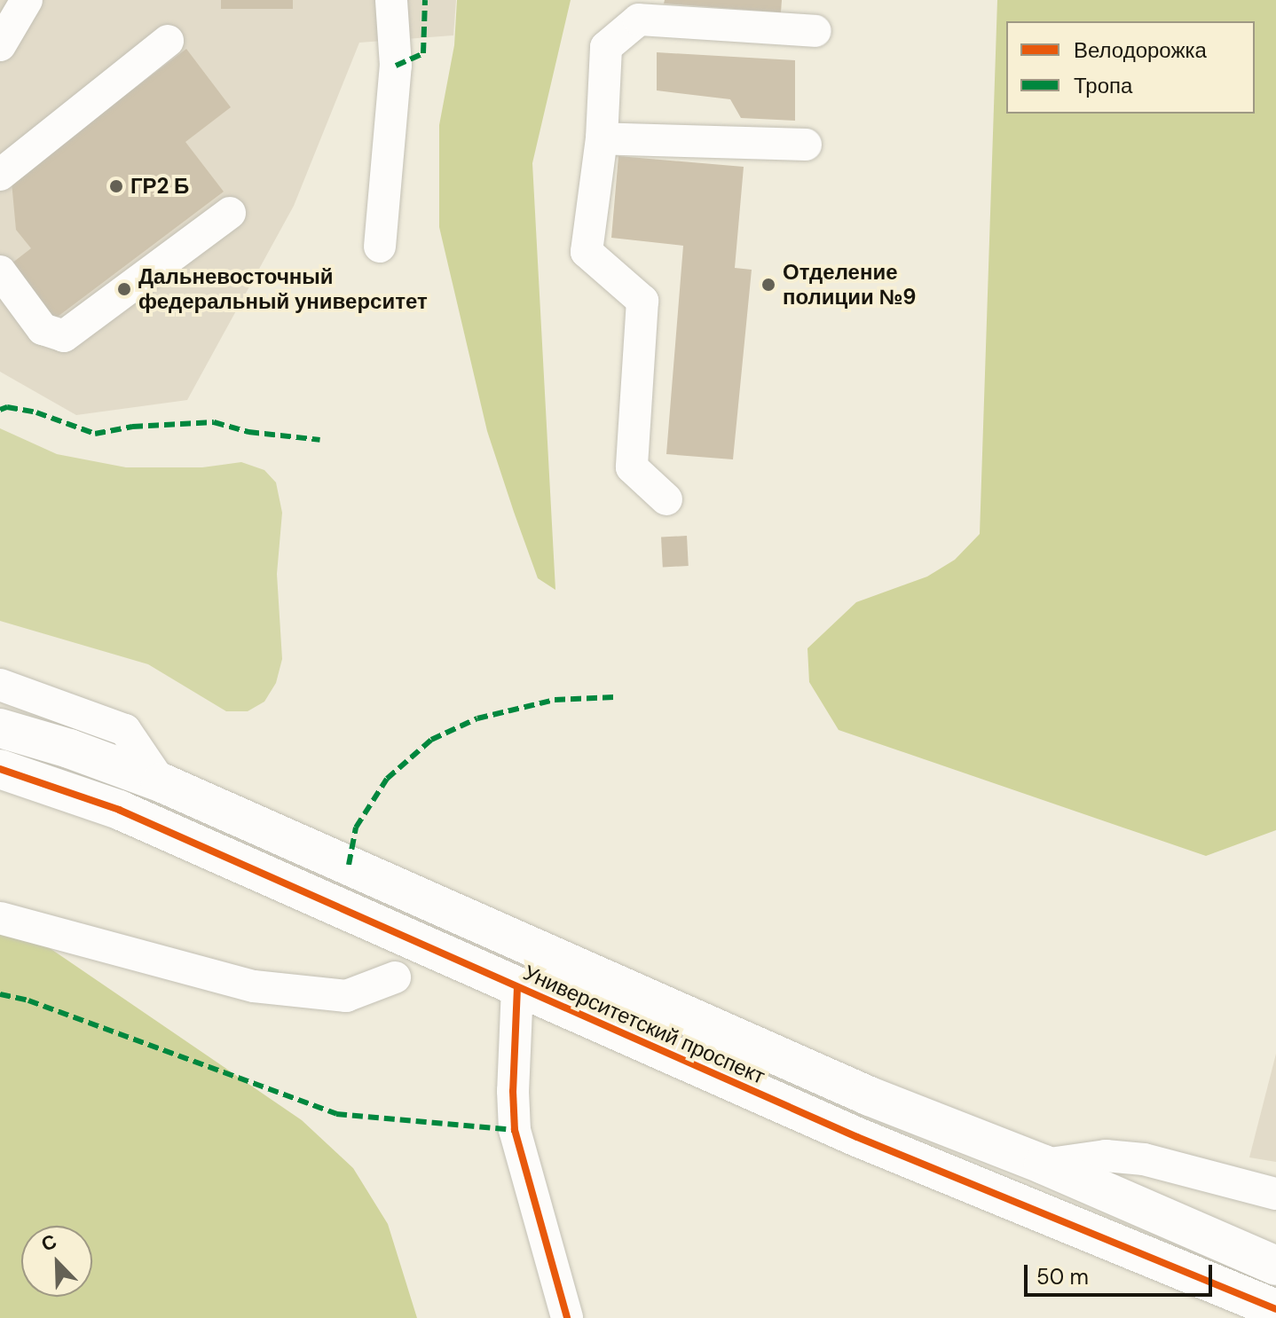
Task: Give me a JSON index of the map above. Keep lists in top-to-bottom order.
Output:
{
  "streets": {
    "main road": ["Университетский проспект"]
  },
  "places": ["ГР2 Б", "Отделение полиции №9", "Дальневосточный федеральный университет"],
  "legend": ["Велодорожка", "Тропа"],
  "scale_bar": "50 m",
  "north": "top left"
}
